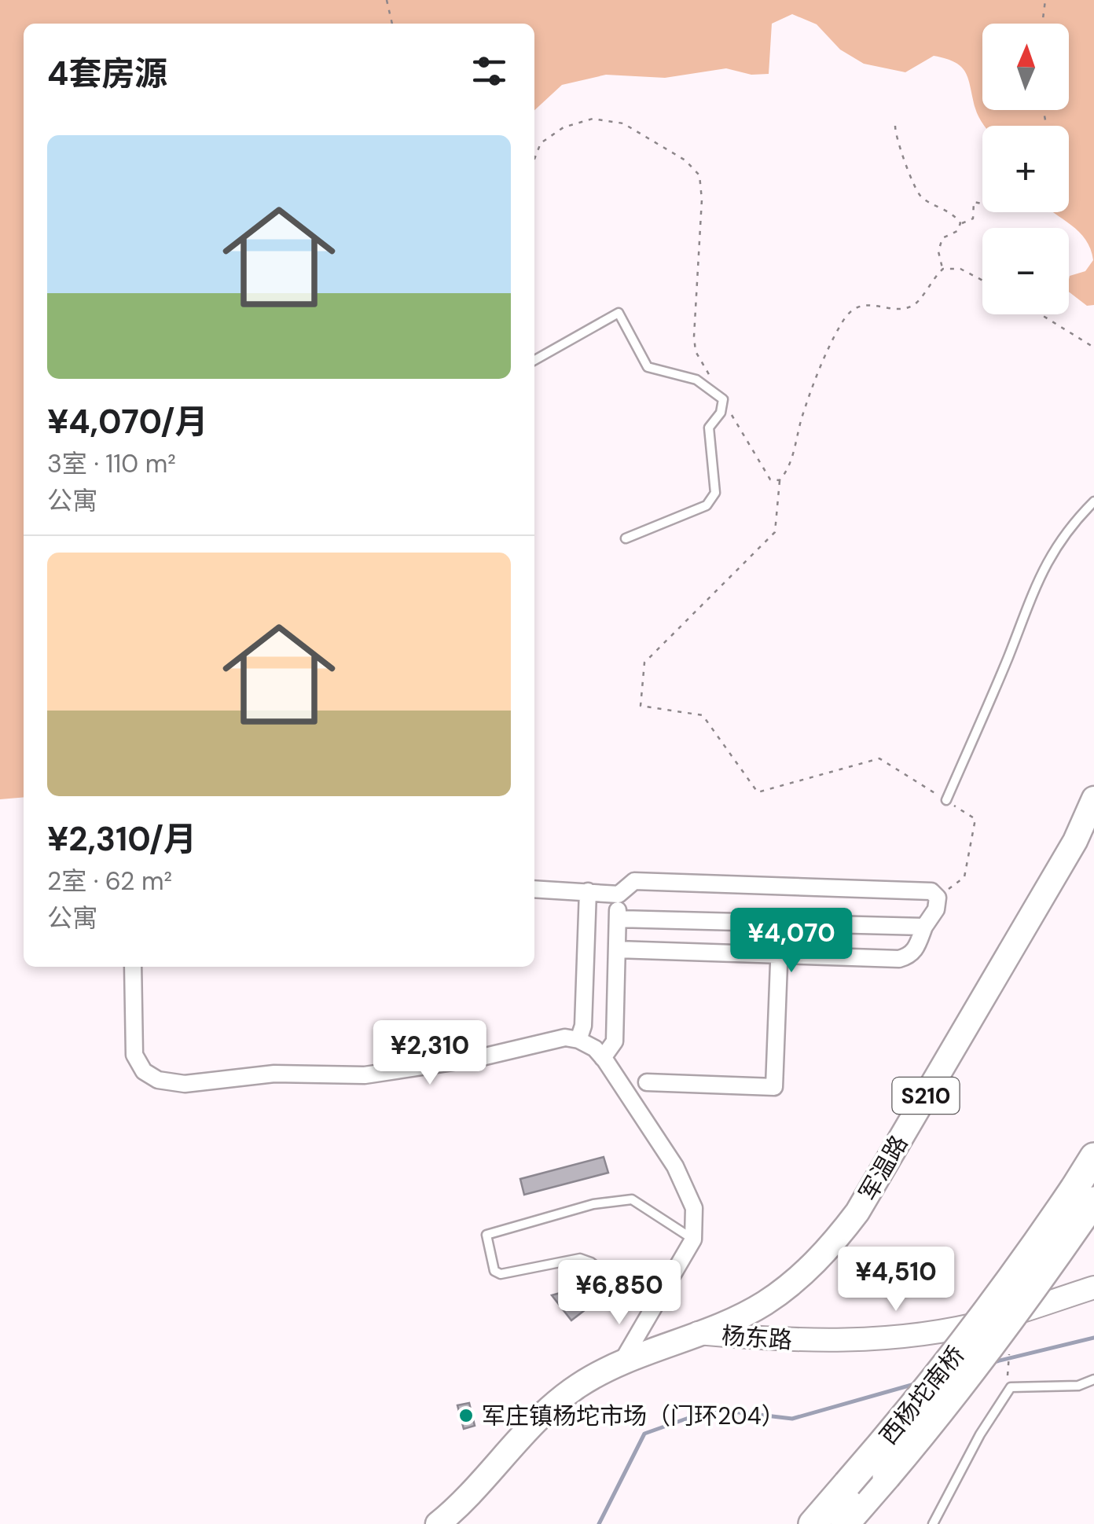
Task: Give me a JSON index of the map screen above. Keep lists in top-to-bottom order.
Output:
{
  "streets": {
    "highway": ["西杨坨南桥"],
    "main road": ["S210", "军温路"],
    "street": ["杨东路"]
  },
  "crossings": [
    ["军温路", "杨东路"]
  ],
  "places": ["军庄镇杨坨市场（门环204）"],
  "north": "top",
  "page": {
    "map_buttons": ["+", "−"],
    "heading": "4套房源",
    "list": [
      {
        "name": "¥4,070/月",
        "note": "3室 · 110 m² · 公寓"
      },
      {
        "name": "¥2,310/月",
        "note": "2室 · 62 m² · 公寓"
      }
    ],
    "price": [
      "¥4,070",
      "¥2,310",
      "¥4,510",
      "¥6,850"
    ]
  }
}
